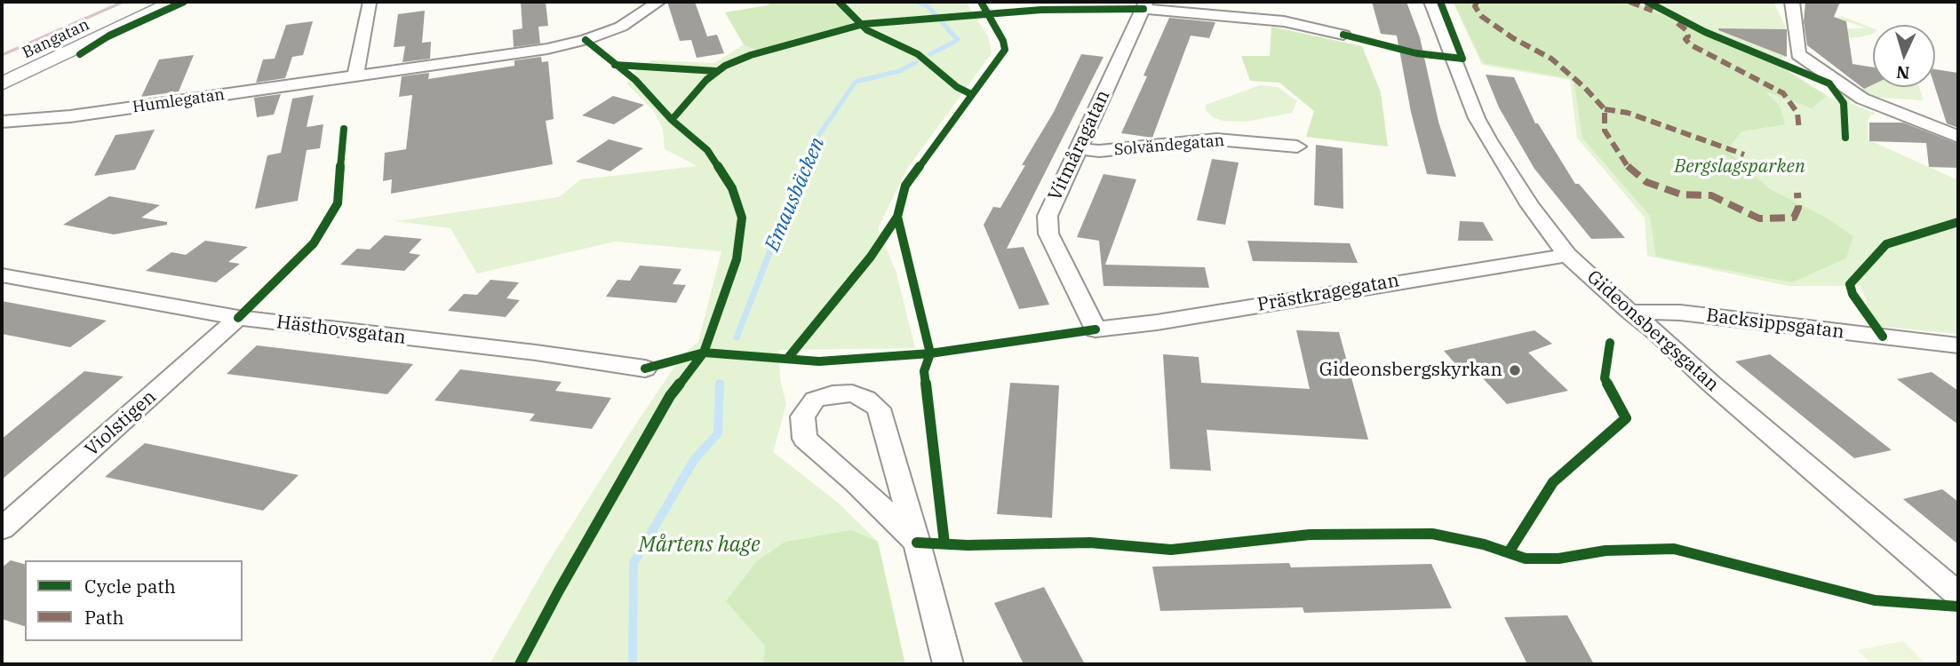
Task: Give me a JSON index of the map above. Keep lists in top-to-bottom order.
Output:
{
  "streets": {
    "street": [
      "Bangatan",
      "Humlegatan",
      "Vitmåragatan",
      "Solvändegatan",
      "Prästkragegatan",
      "Backsippsgatan",
      "Hästhovsgatan",
      "Gideonsbergsgatan",
      "Violstigen"
    ]
  },
  "crossings": [
    ["Vitmåragatan", "Solvändegatan"],
    ["Vitmåragatan", "Prästkragegatan"],
    ["Prästkragegatan", "Gideonsbergsgatan"],
    ["Backsippsgatan", "Gideonsbergsgatan"],
    ["Hästhovsgatan", "Violstigen"]
  ],
  "water": ["Emausbäcken"],
  "parks": ["Bergslagsparken", "Mårtens hage"],
  "places": ["Gideonsbergskyrkan"],
  "legend": ["Cycle path", "Path"],
  "north": "bottom"
}
